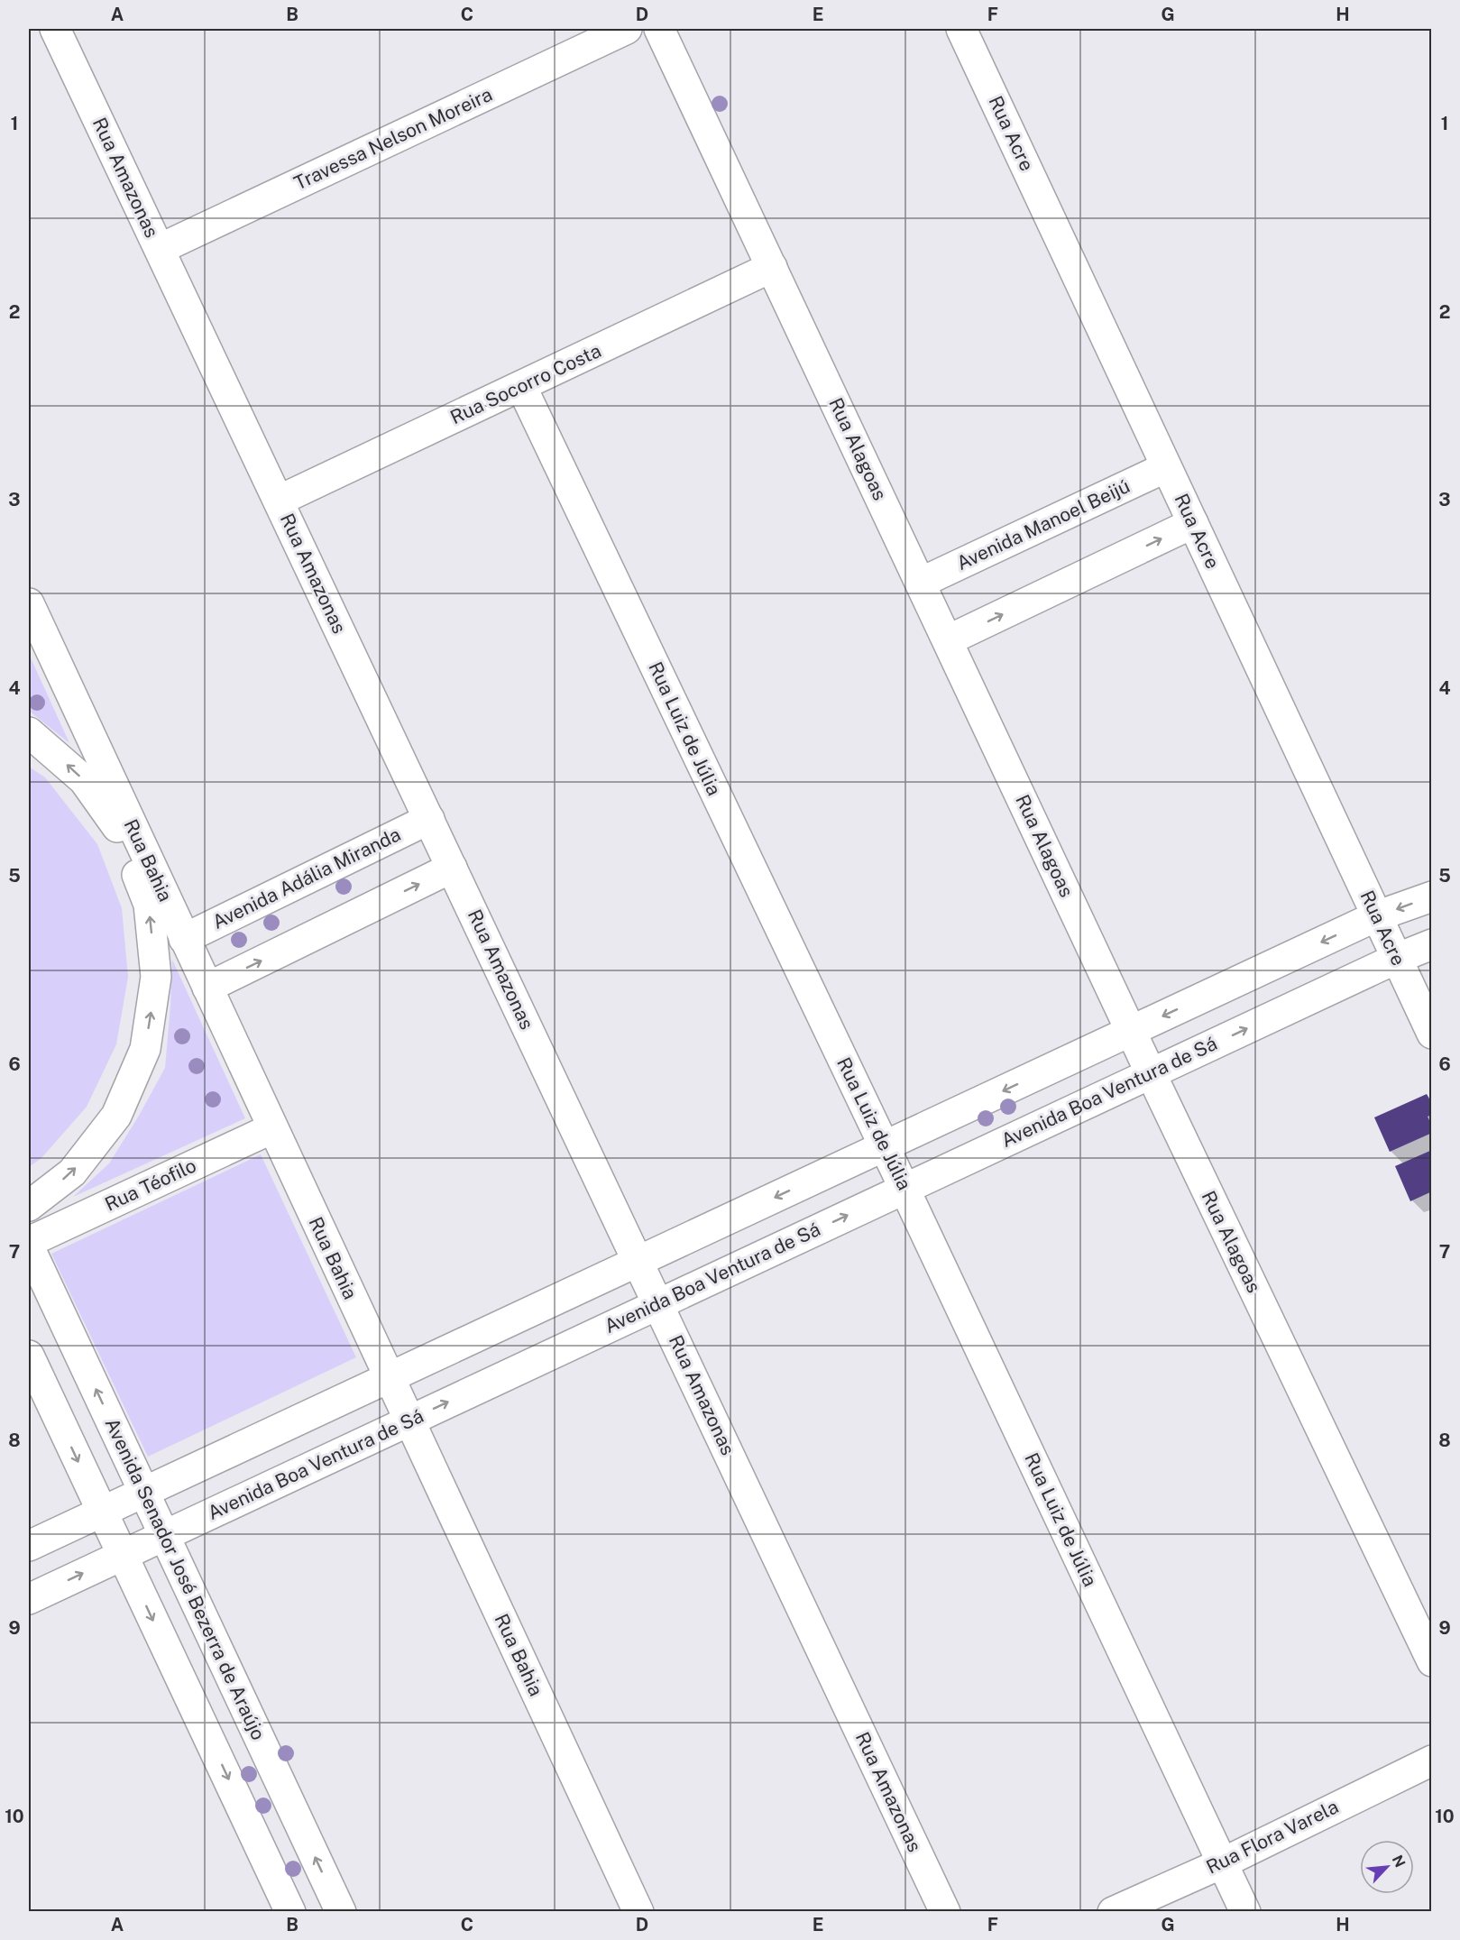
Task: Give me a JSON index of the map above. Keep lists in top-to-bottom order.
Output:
{
  "streets": {
    "street": [
      "Rua Acre",
      "Travessa Nelson Moreira",
      "Rua Amazonas",
      "Rua Socorro Costa",
      "Rua Alagoas",
      "Avenida Manoel Beijú",
      "Rua Luiz de Júlia",
      "Rua Bahia",
      "Avenida Adália Miranda",
      "Avenida Boa Ventura de Sá",
      "Rua Téofilo",
      "Avenida Senador José Bezerra de Araújo",
      "Rua Flora Varela"
    ]
  },
  "crossings": [
    ["Rua Acre", "Avenida Manoel Beijú"],
    ["Rua Acre", "Avenida Boa Ventura de Sá"],
    ["Travessa Nelson Moreira", "Rua Amazonas"],
    ["Rua Amazonas", "Rua Socorro Costa"],
    ["Rua Amazonas", "Avenida Adália Miranda"],
    ["Rua Amazonas", "Avenida Boa Ventura de Sá"],
    ["Rua Socorro Costa", "Rua Alagoas"],
    ["Rua Socorro Costa", "Rua Luiz de Júlia"],
    ["Rua Alagoas", "Avenida Manoel Beijú"],
    ["Rua Alagoas", "Avenida Boa Ventura de Sá"],
    ["Rua Luiz de Júlia", "Avenida Boa Ventura de Sá"],
    ["Rua Luiz de Júlia", "Rua Flora Varela"],
    ["Rua Bahia", "Avenida Adália Miranda"],
    ["Rua Bahia", "Avenida Boa Ventura de Sá"],
    ["Rua Bahia", "Rua Téofilo"],
    ["Avenida Boa Ventura de Sá", "Avenida Senador José Bezerra de Araújo"],
    ["Rua Téofilo", "Avenida Senador José Bezerra de Araújo"]
  ],
  "north": "top right",
  "grid": {
    "columns": [
      "A",
      "B",
      "C",
      "D",
      "E",
      "F",
      "G",
      "H"
    ],
    "rows": [
      "1",
      "2",
      "3",
      "4",
      "5",
      "6",
      "7",
      "8",
      "9",
      "10"
    ]
  }
}
